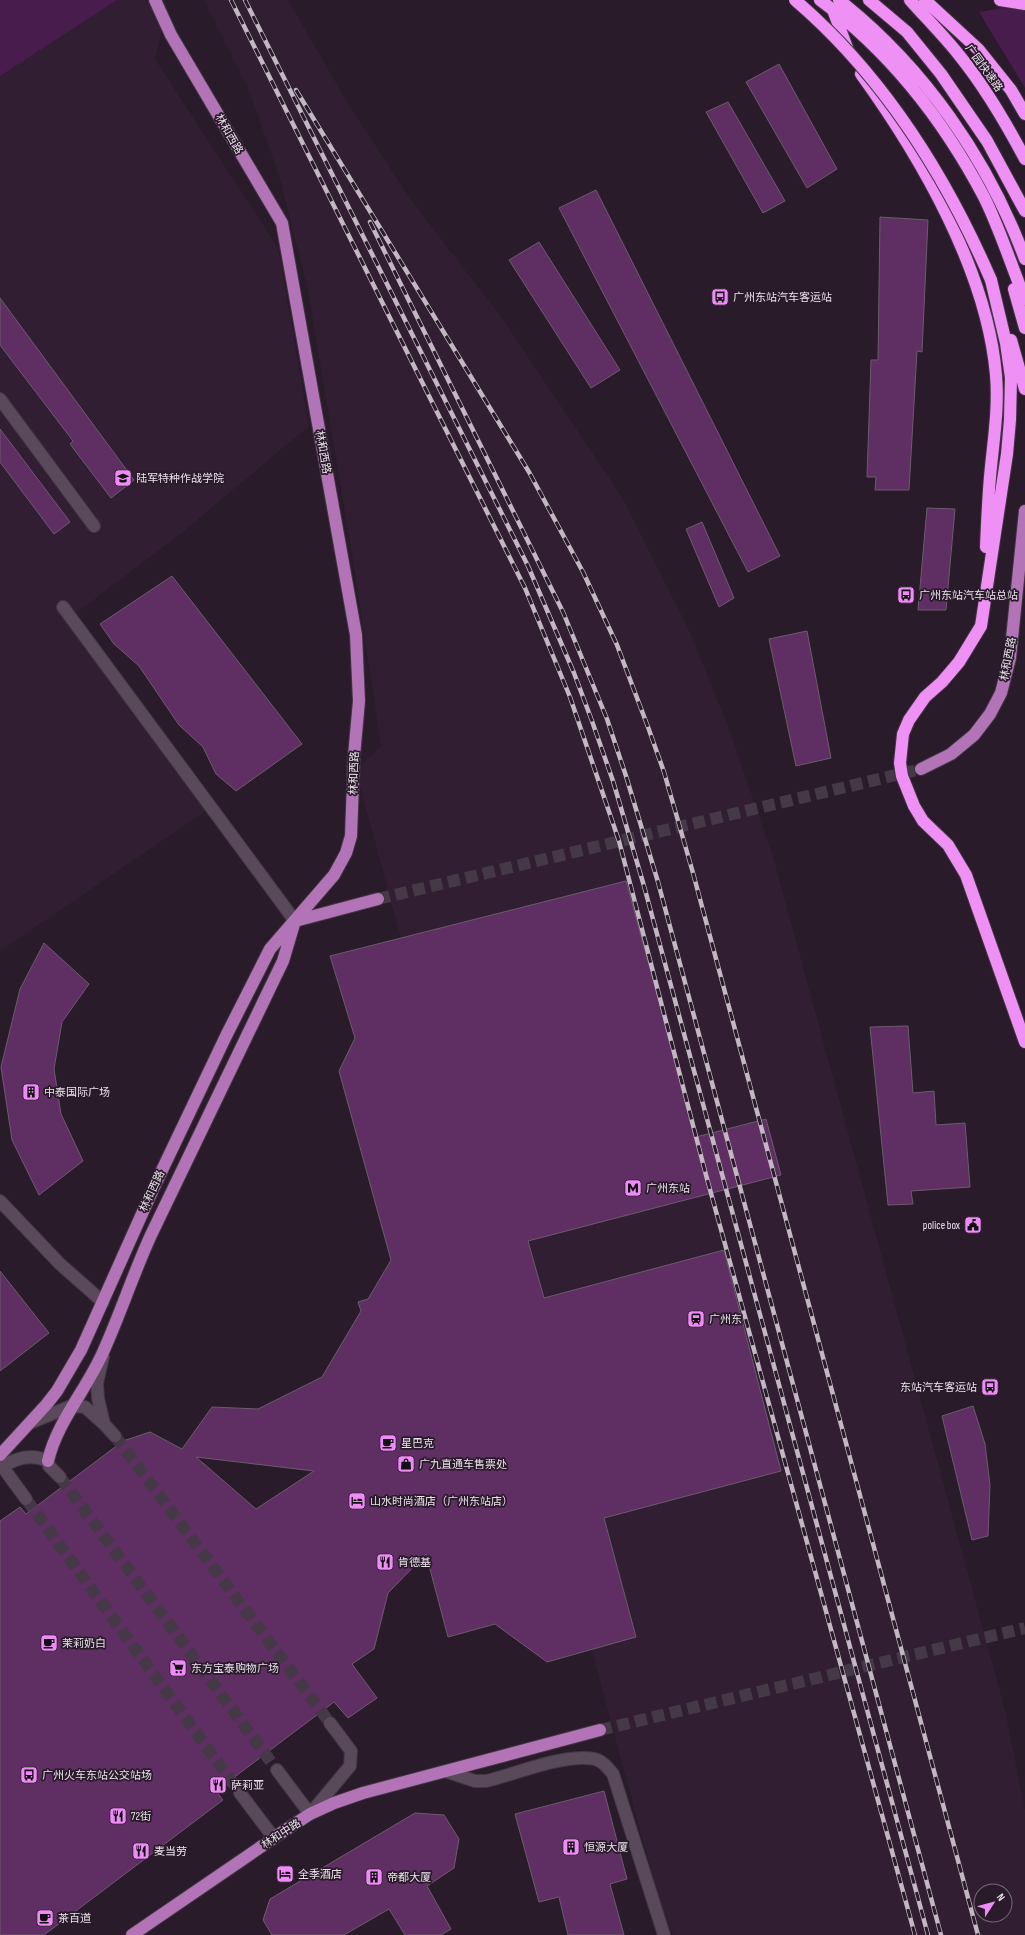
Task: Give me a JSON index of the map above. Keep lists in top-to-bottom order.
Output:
{
  "streets": {
    "highway": ["广园快速路"],
    "main road": ["林和西路", "林和中路"]
  },
  "places": {
    "bus stop": [
      "广州东站汽车客运站",
      "广州东站汽车站总站",
      "东站汽车客运站",
      "广州火车东站公交站场"
    ],
    "school or university": ["陆军特种作战学院"],
    "building": ["中泰国际广场", "恒源大厦", "帝都大厦"],
    "metro station": ["广州东站"],
    "public building": ["police box"],
    "station": ["广州东"],
    "cafe": ["星巴克", "茉莉奶白", "茶百道"],
    "shop": ["广九直通车售票处"],
    "hotel": ["山水时尚酒店（广州东站店）", "全季酒店"],
    "restaurant": [
      "肯德基",
      "萨莉亚",
      "72街",
      "麦当劳"
    ],
    "supermarket": ["东方宝泰购物广场"]
  },
  "north": "top right"
}
